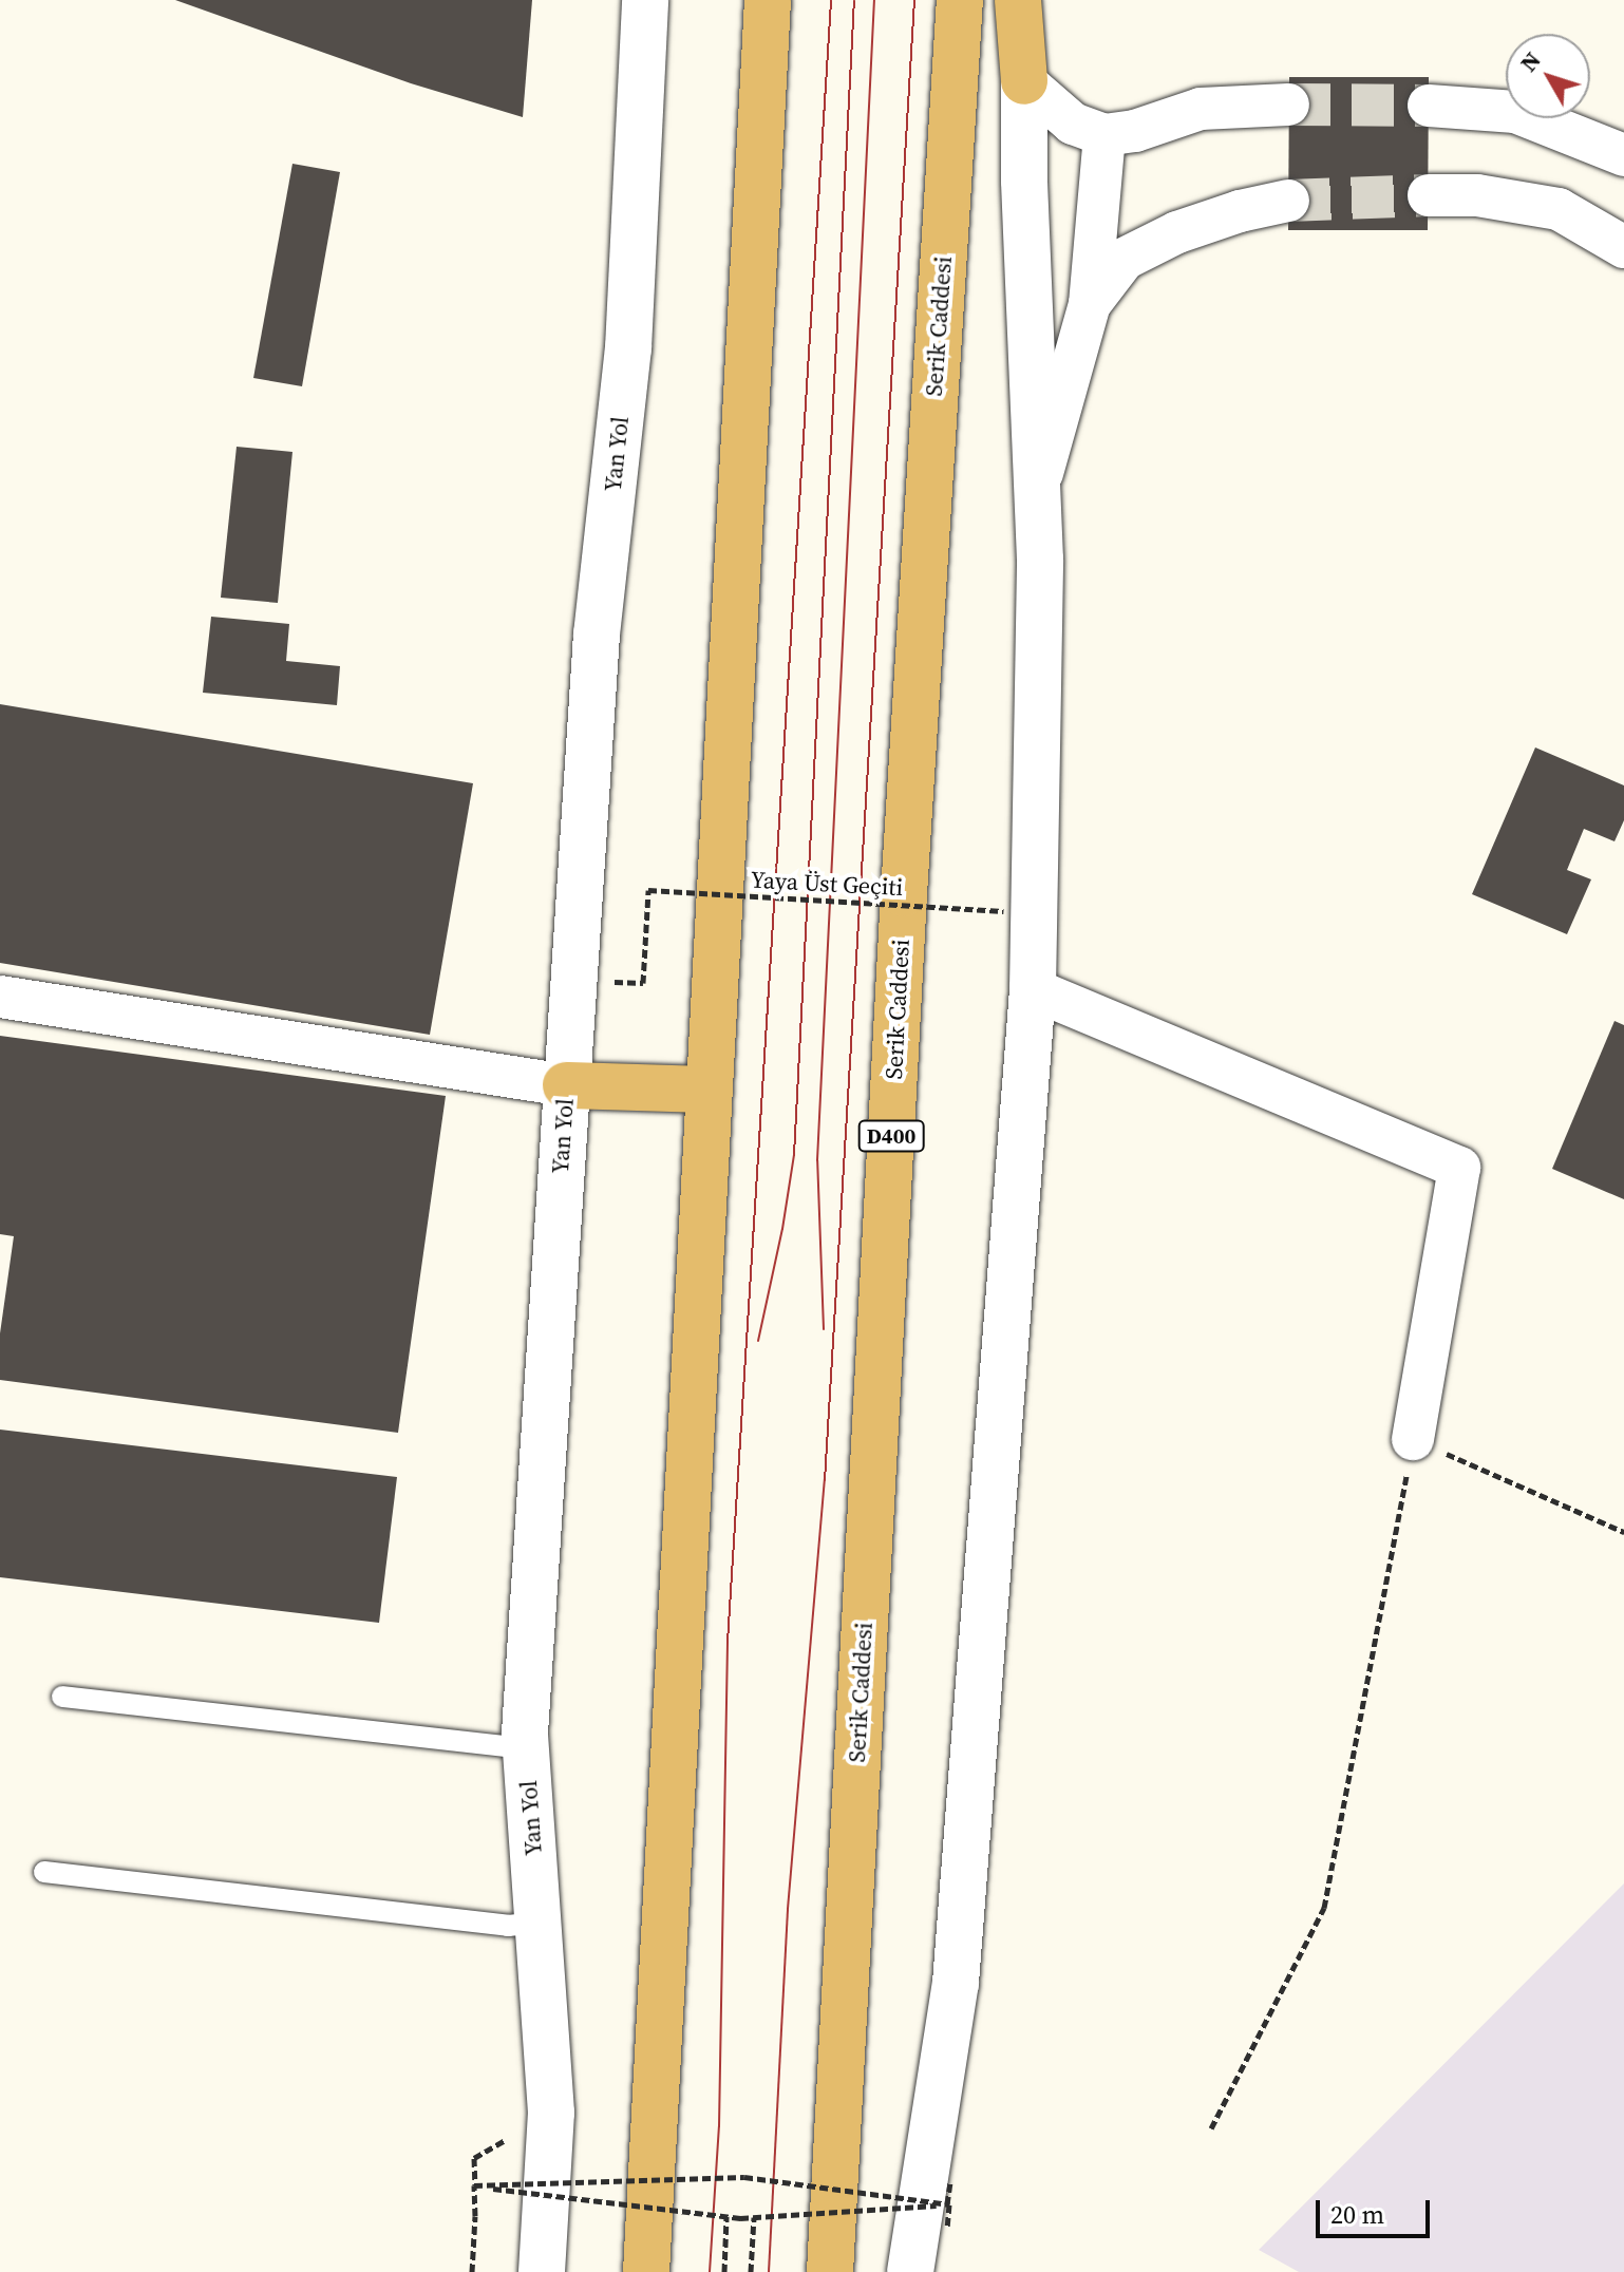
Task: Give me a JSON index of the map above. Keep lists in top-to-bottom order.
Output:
{
  "streets": {
    "highway": ["Serik Caddesi", "D400"],
    "street": ["Yan Yol"],
    "path": ["Yaya Üst Geçiti"]
  },
  "scale_bar": "20 m",
  "north": "top left"
}
